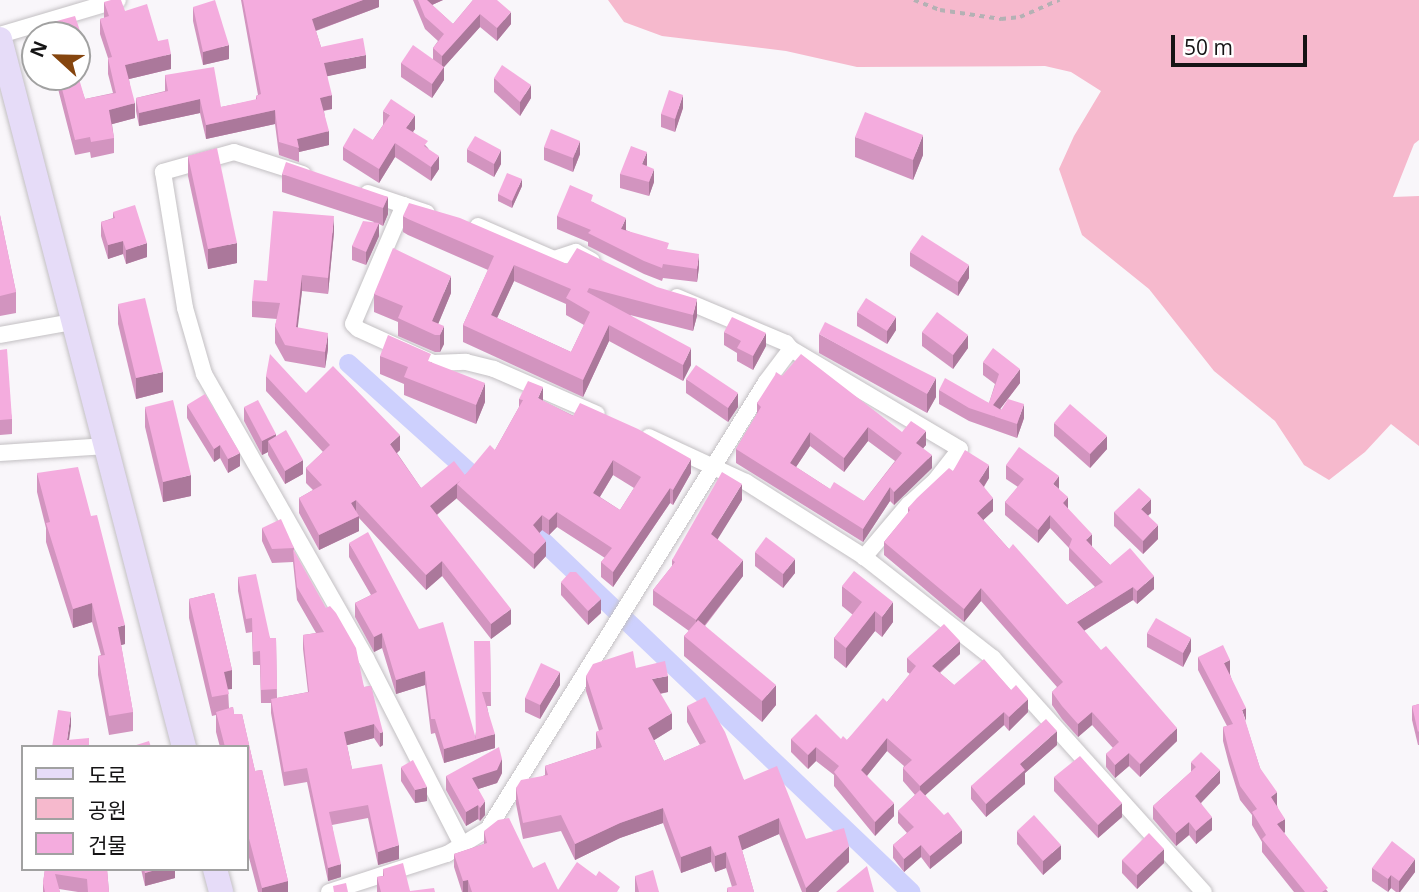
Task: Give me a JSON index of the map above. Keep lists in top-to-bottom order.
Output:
{
  "legend": ["도로", "공원", "건물"],
  "scale_bar": "50 m",
  "north": "left"
}
